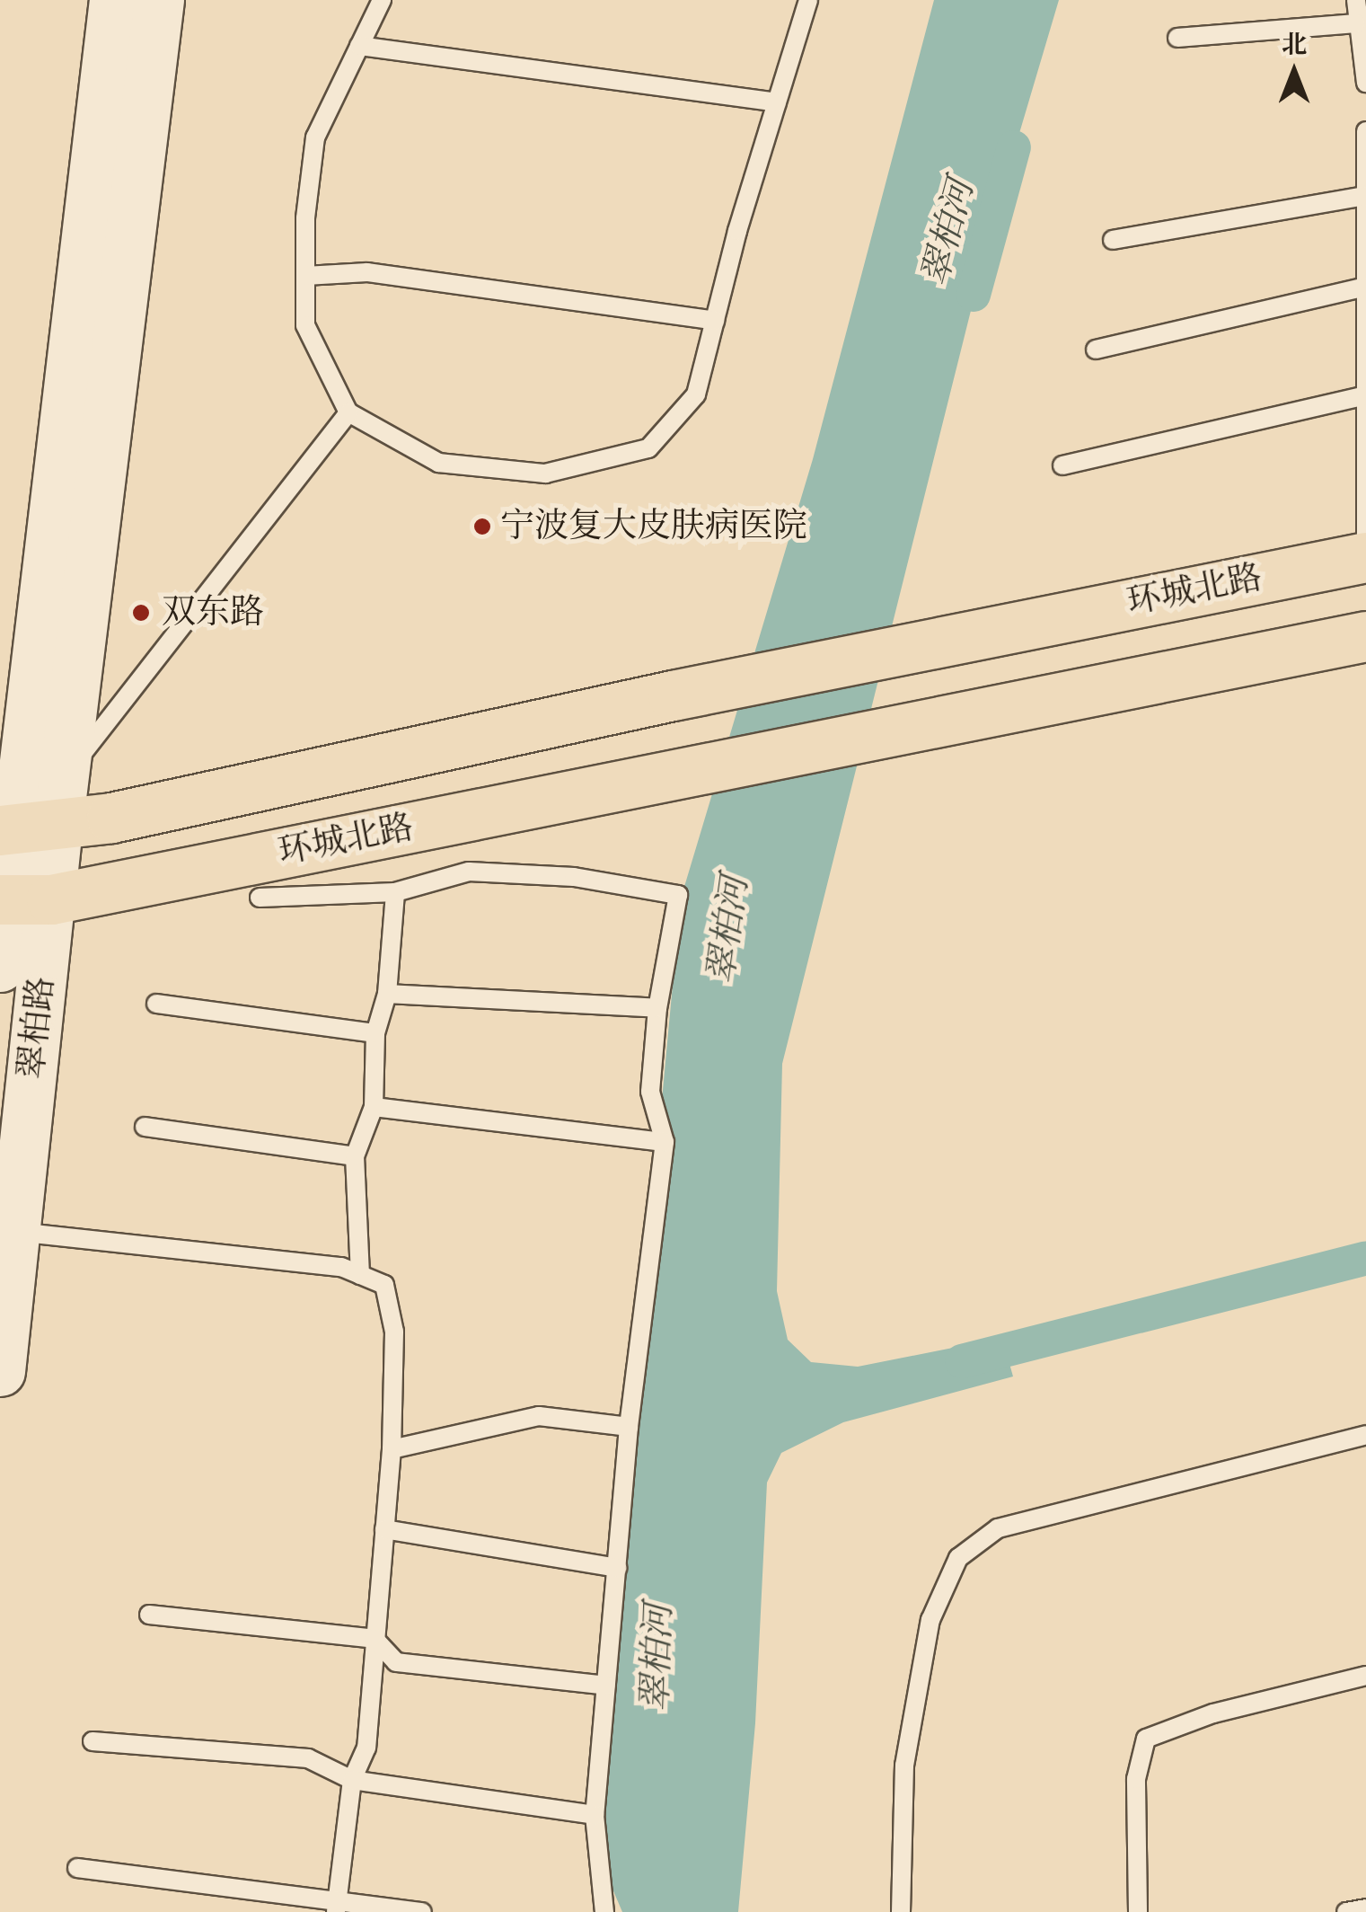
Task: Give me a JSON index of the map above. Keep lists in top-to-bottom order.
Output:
{
  "streets": {
    "main road": ["环城北路", "翠柏路"]
  },
  "crossings": [
    ["环城北路", "翠柏路"]
  ],
  "water": ["翠柏河"],
  "places": ["宁波复大皮肤病医院", "双东路"],
  "north": "top"
}
